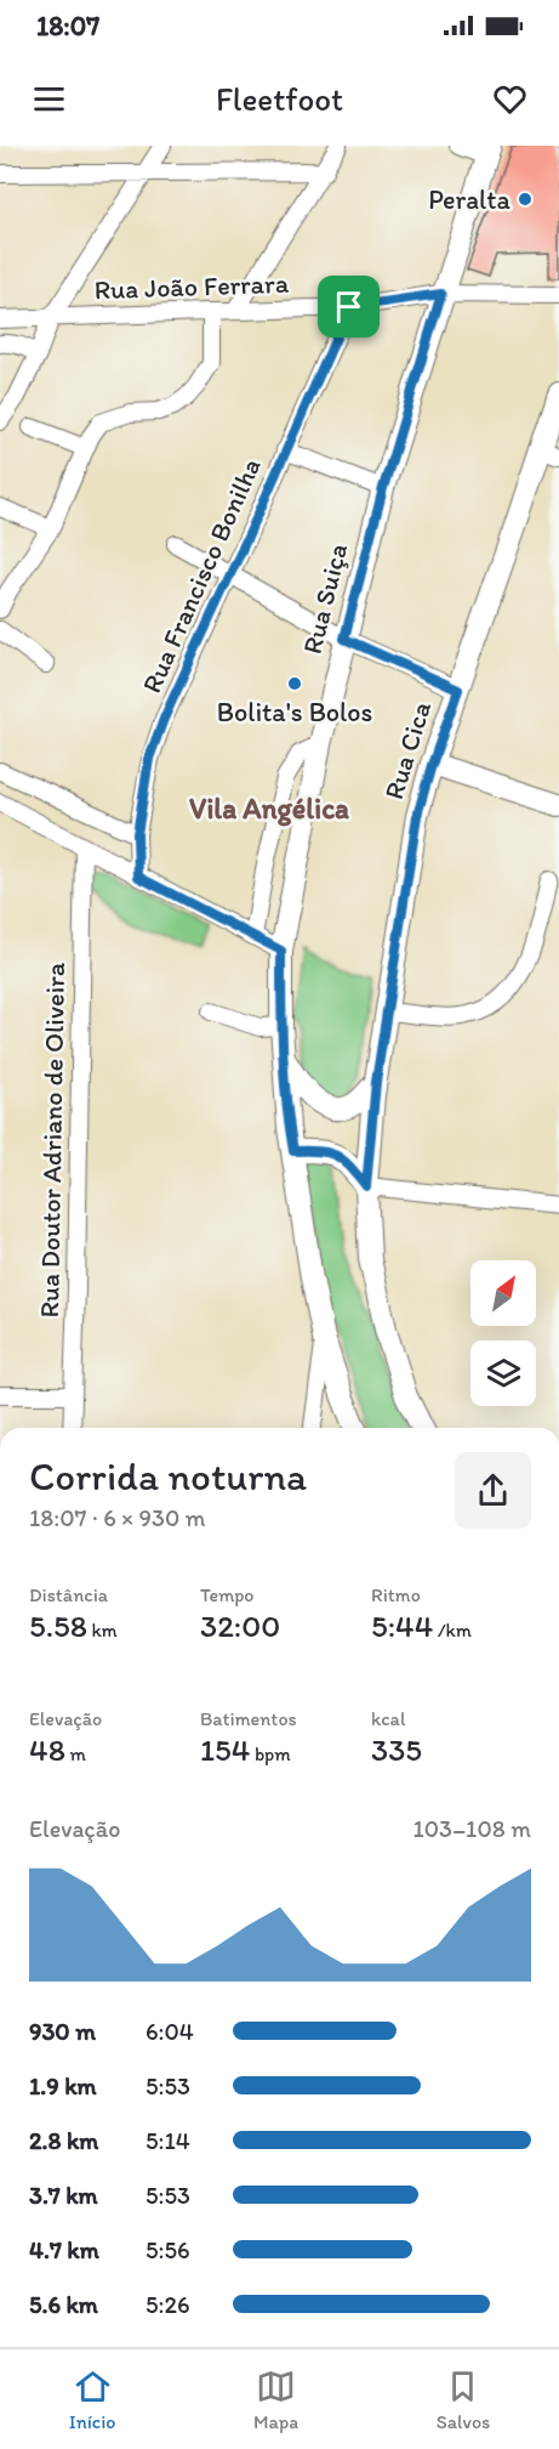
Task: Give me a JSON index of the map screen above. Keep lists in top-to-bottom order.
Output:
{
  "streets": {
    "main road": ["Rua Suiça", "Rua Cica"],
    "street": ["Rua João Ferrara", "Rua Francisco Bonilha", "Rua Doutor Adriano de Oliveira"]
  },
  "crossings": [
    ["Rua João Ferrara", "Rua Francisco Bonilha"],
    ["Rua João Ferrara", "Rua Suiça"]
  ],
  "districts": ["Vila Angélica"],
  "places": ["Peralta", "Bolita's Bolos"],
  "north": "top right",
  "page": {
    "status": "18:07",
    "header": "Fleetfoot",
    "heading": ["Corrida noturna", "18:07 · 6 × 930 m"],
    "stats": [
      ["Distância", "5.58 km"],
      ["Tempo", "32:00"],
      ["Ritmo", "5:44 /km"],
      ["Elevação", "48 m"],
      ["Batimentos", "154 bpm"],
      ["kcal", "335"]
    ],
    "chart": ["Elevação", "103–108 m"],
    "list": [
      {
        "name": "930 m",
        "note": "6:04"
      },
      {
        "name": "1.9 km",
        "note": "5:53"
      },
      {
        "name": "2.8 km",
        "note": "5:14"
      },
      {
        "name": "3.7 km",
        "note": "5:53"
      },
      {
        "name": "4.7 km",
        "note": "5:56"
      },
      {
        "name": "5.6 km",
        "note": "5:26"
      }
    ],
    "tabs": ["Início", "Mapa", "Salvos"]
  }
}
